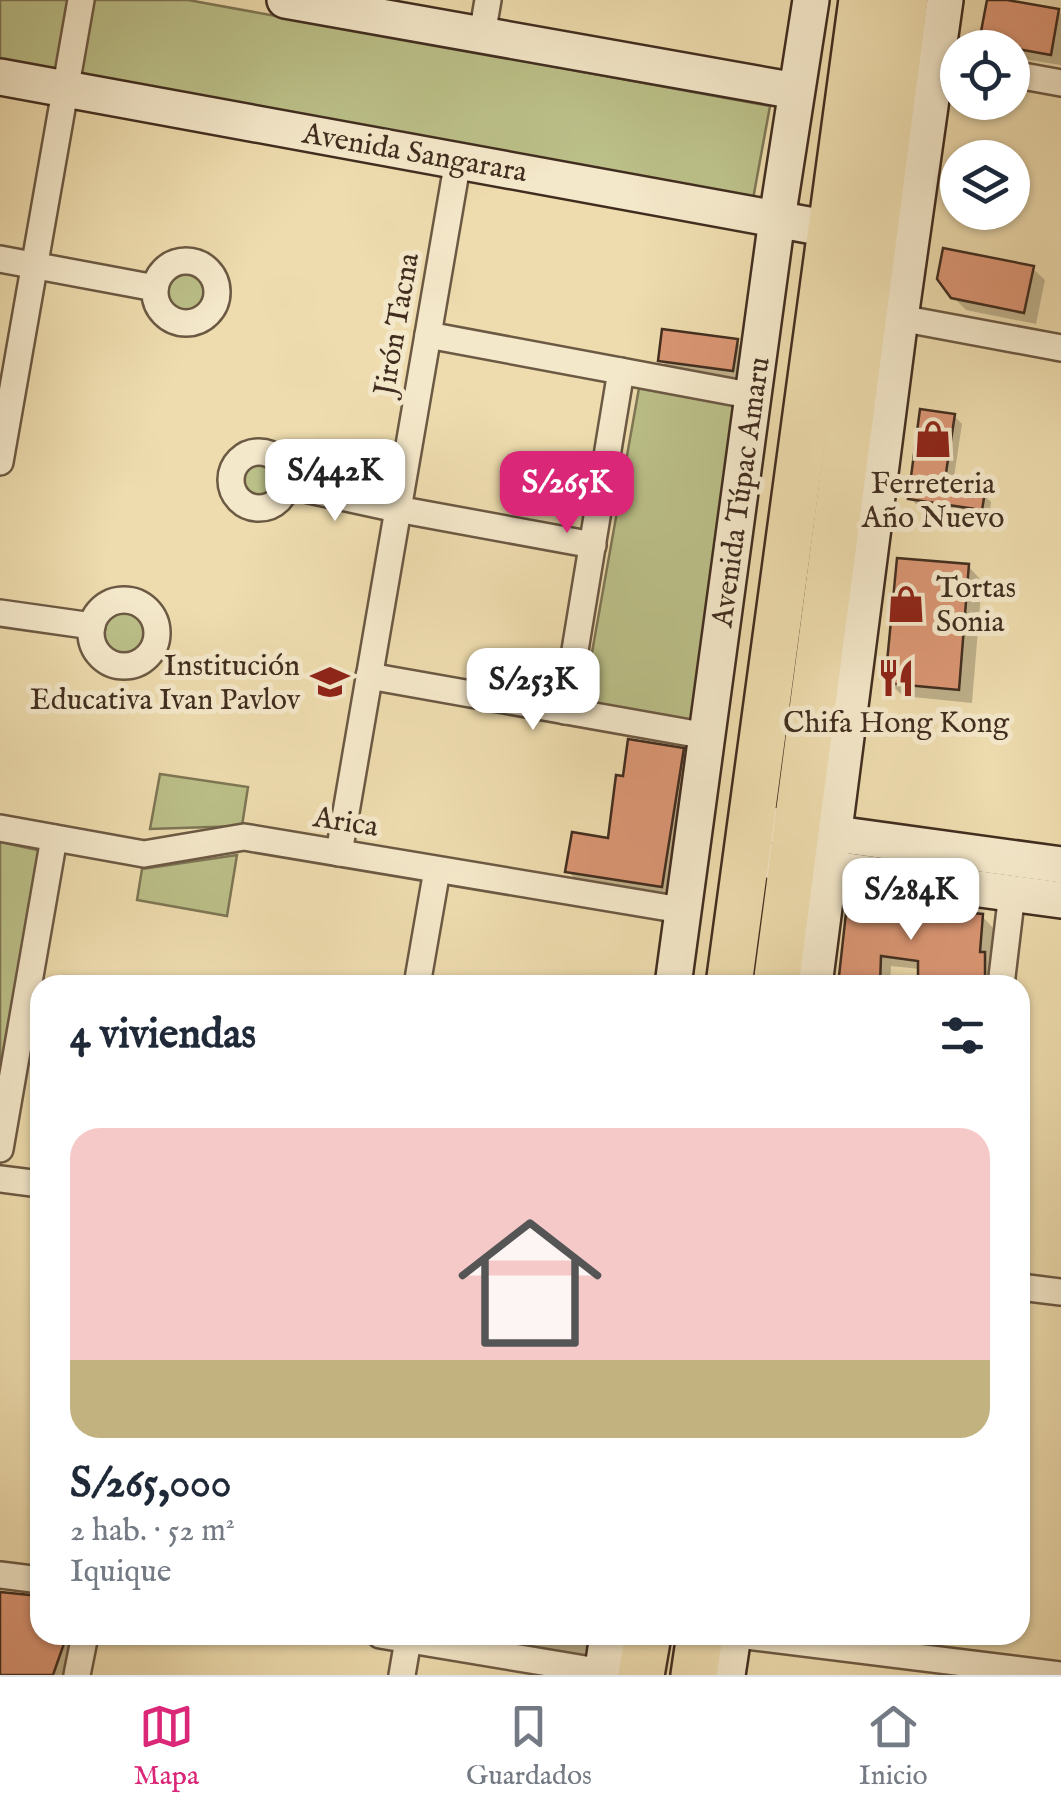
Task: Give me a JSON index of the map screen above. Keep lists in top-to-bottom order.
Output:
{
  "streets": {
    "highway": ["Avenida Túpac Amaru"],
    "street": ["Avenida Sangarara", "Jirón Tacna", "Arica"]
  },
  "crossings": [
    ["Avenida Sangarara", "Jirón Tacna"],
    ["Avenida Sangarara", "Avenida Túpac Amaru"],
    ["Jirón Tacna", "Arica"],
    ["Avenida Túpac Amaru", "Arica"]
  ],
  "places": {
    "shop": ["Ferreteria Año Nuevo", "Tortas Sonia"],
    "restaurant": ["Chifa Hong Kong"],
    "school or university": ["Institución Educativa Ivan Pavlov"]
  },
  "page": {
    "price": [
      "S/442K",
      "S/265K",
      "S/253K",
      "S/284K"
    ],
    "heading": "4 viviendas",
    "list": [
      {
        "name": "S/265,000",
        "note": "2 hab. · 52 m² · Iquique"
      }
    ],
    "tabs": ["Mapa", "Guardados", "Inicio"]
  }
}
